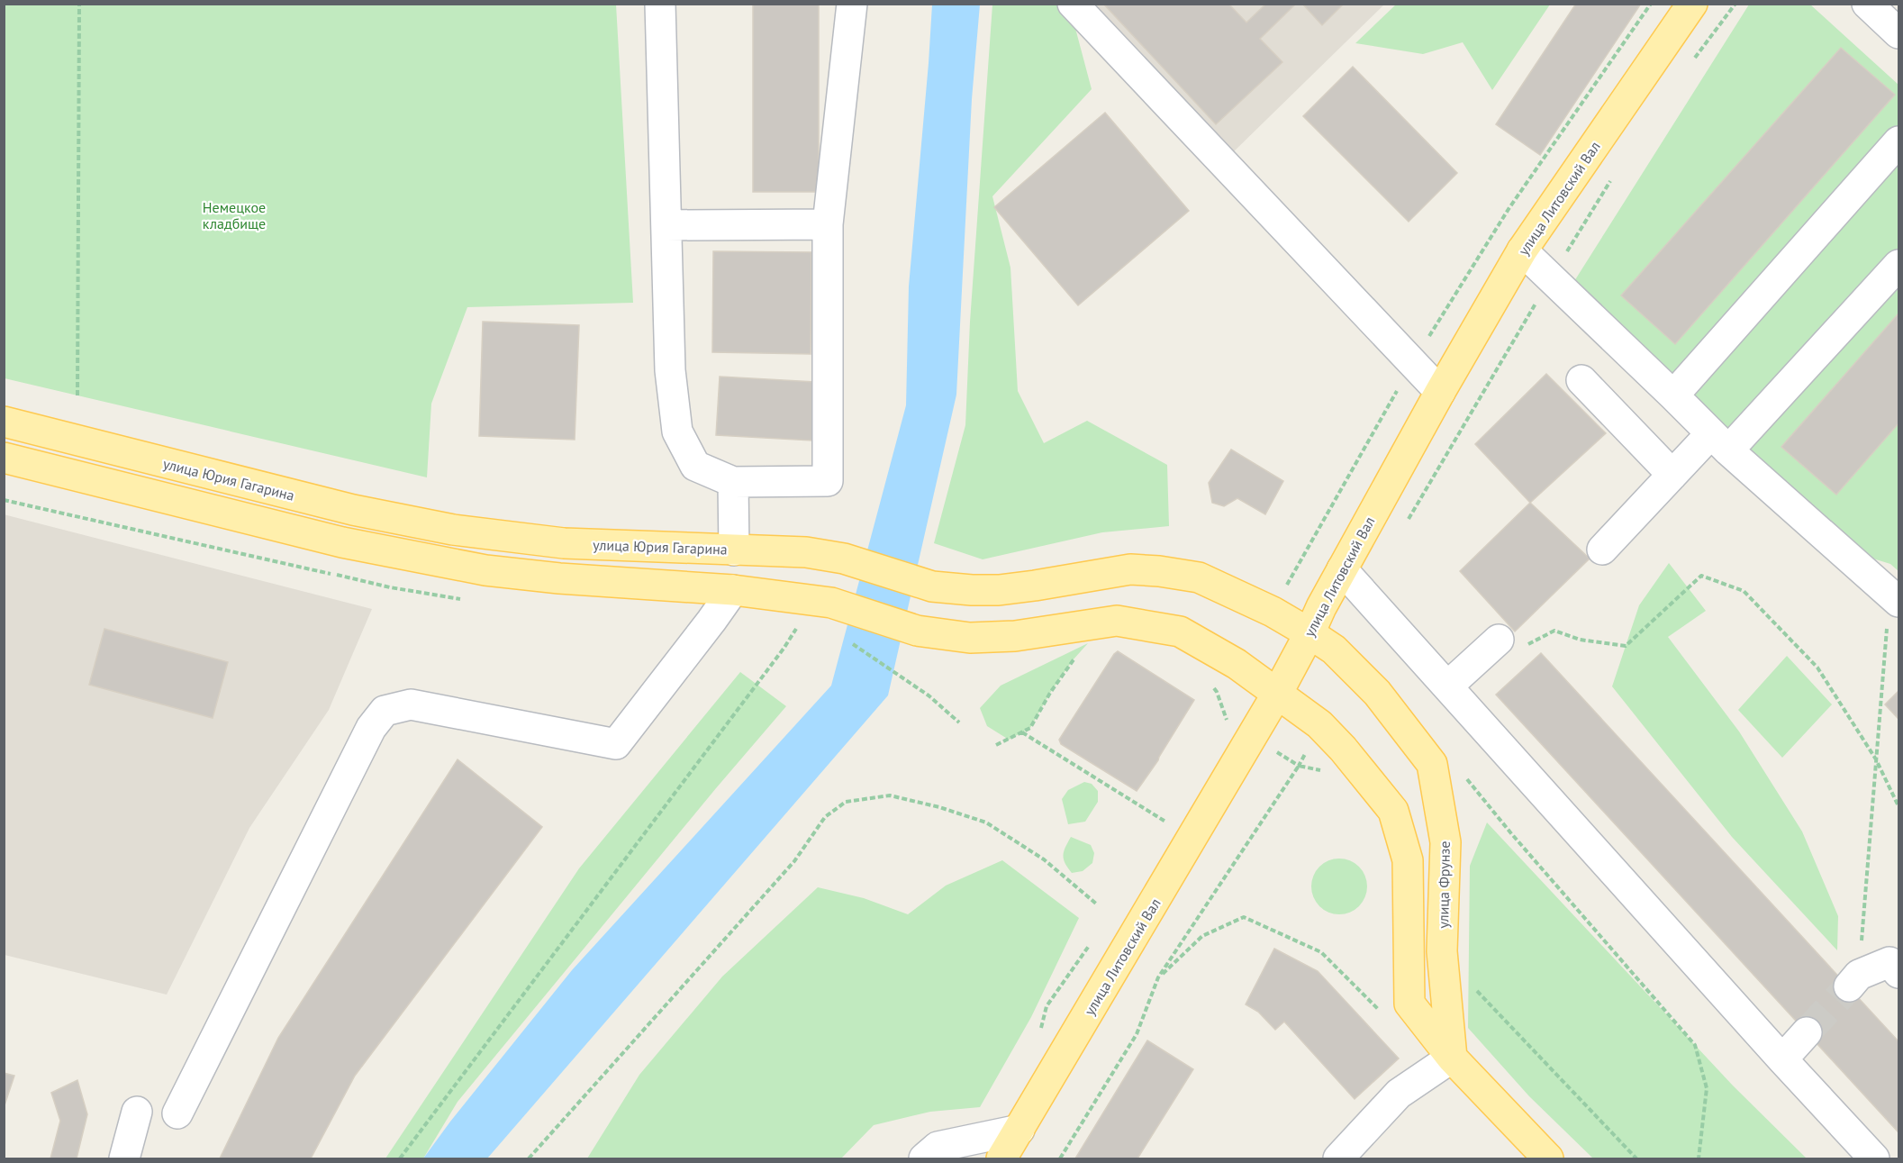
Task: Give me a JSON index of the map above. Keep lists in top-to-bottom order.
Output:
{
  "streets": {
    "main road": ["улица Литовский Вал", "улица Юрия Гагарина", "улица Фрунзе"]
  },
  "crossings": [
    ["улица Литовский Вал", "улица Юрия Гагарина"],
    ["улица Литовский Вал", "улица Фрунзе"],
    ["улица Юрия Гагарина", "улица Фрунзе"]
  ],
  "parks": ["Немецкое кладбище"]
}
